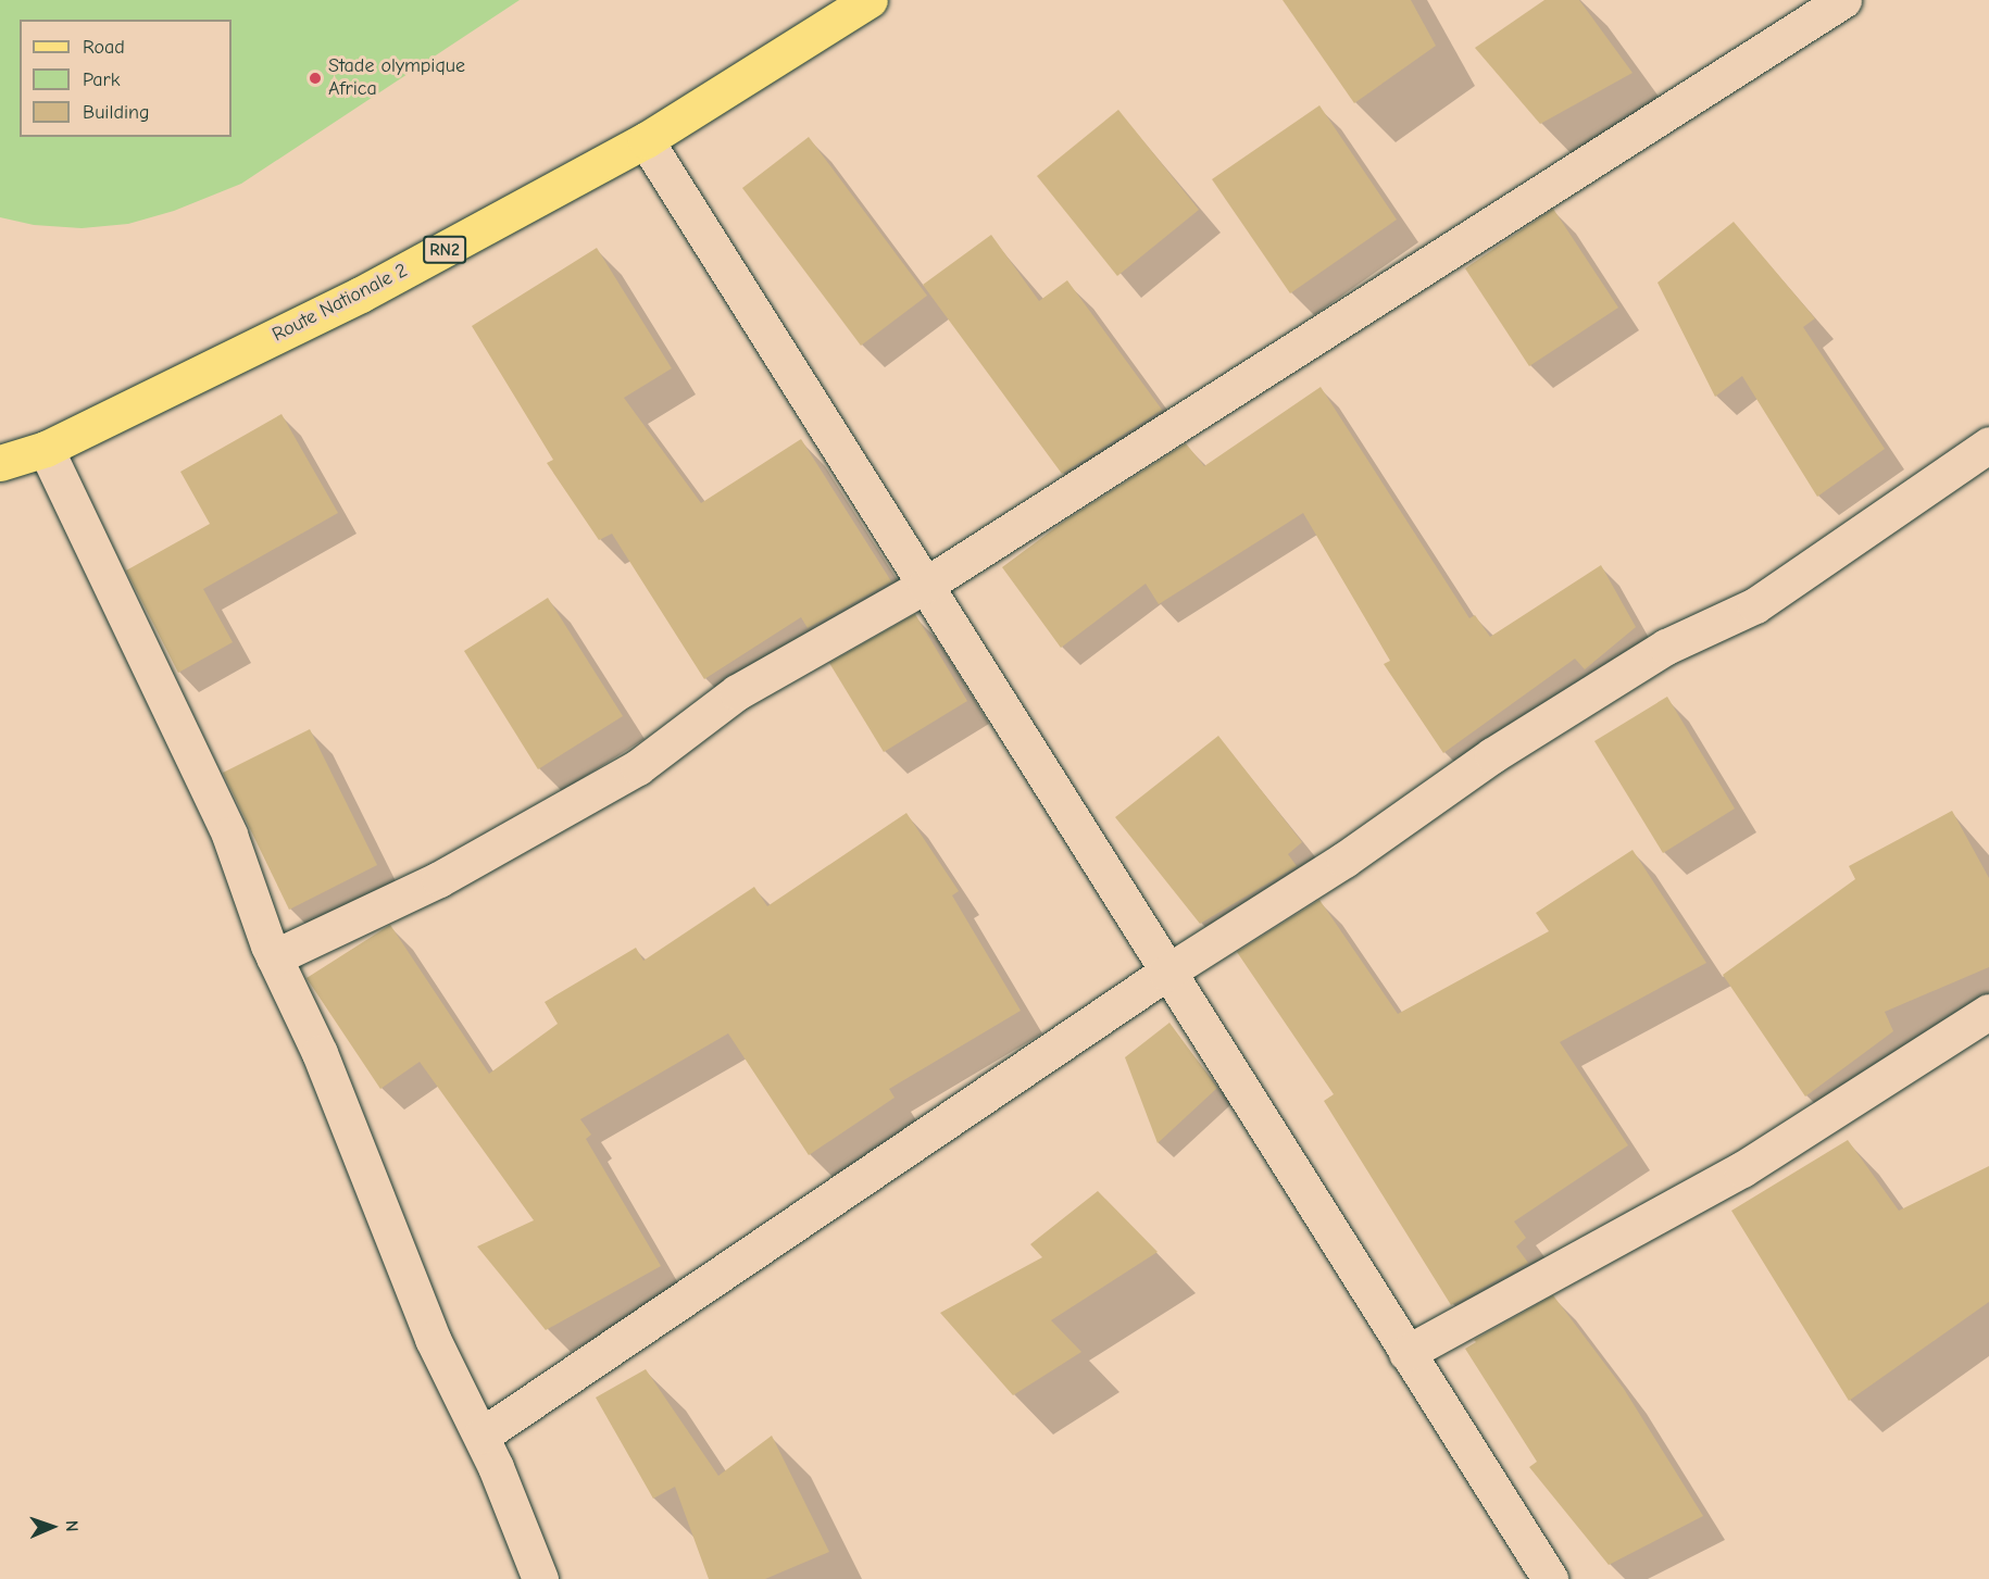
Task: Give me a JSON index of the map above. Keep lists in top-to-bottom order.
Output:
{
  "streets": {
    "main road": ["RN2", "Route Nationale 2"]
  },
  "places": ["Stade olympique Africa"],
  "legend": ["Road", "Park", "Building"],
  "north": "right"
}
